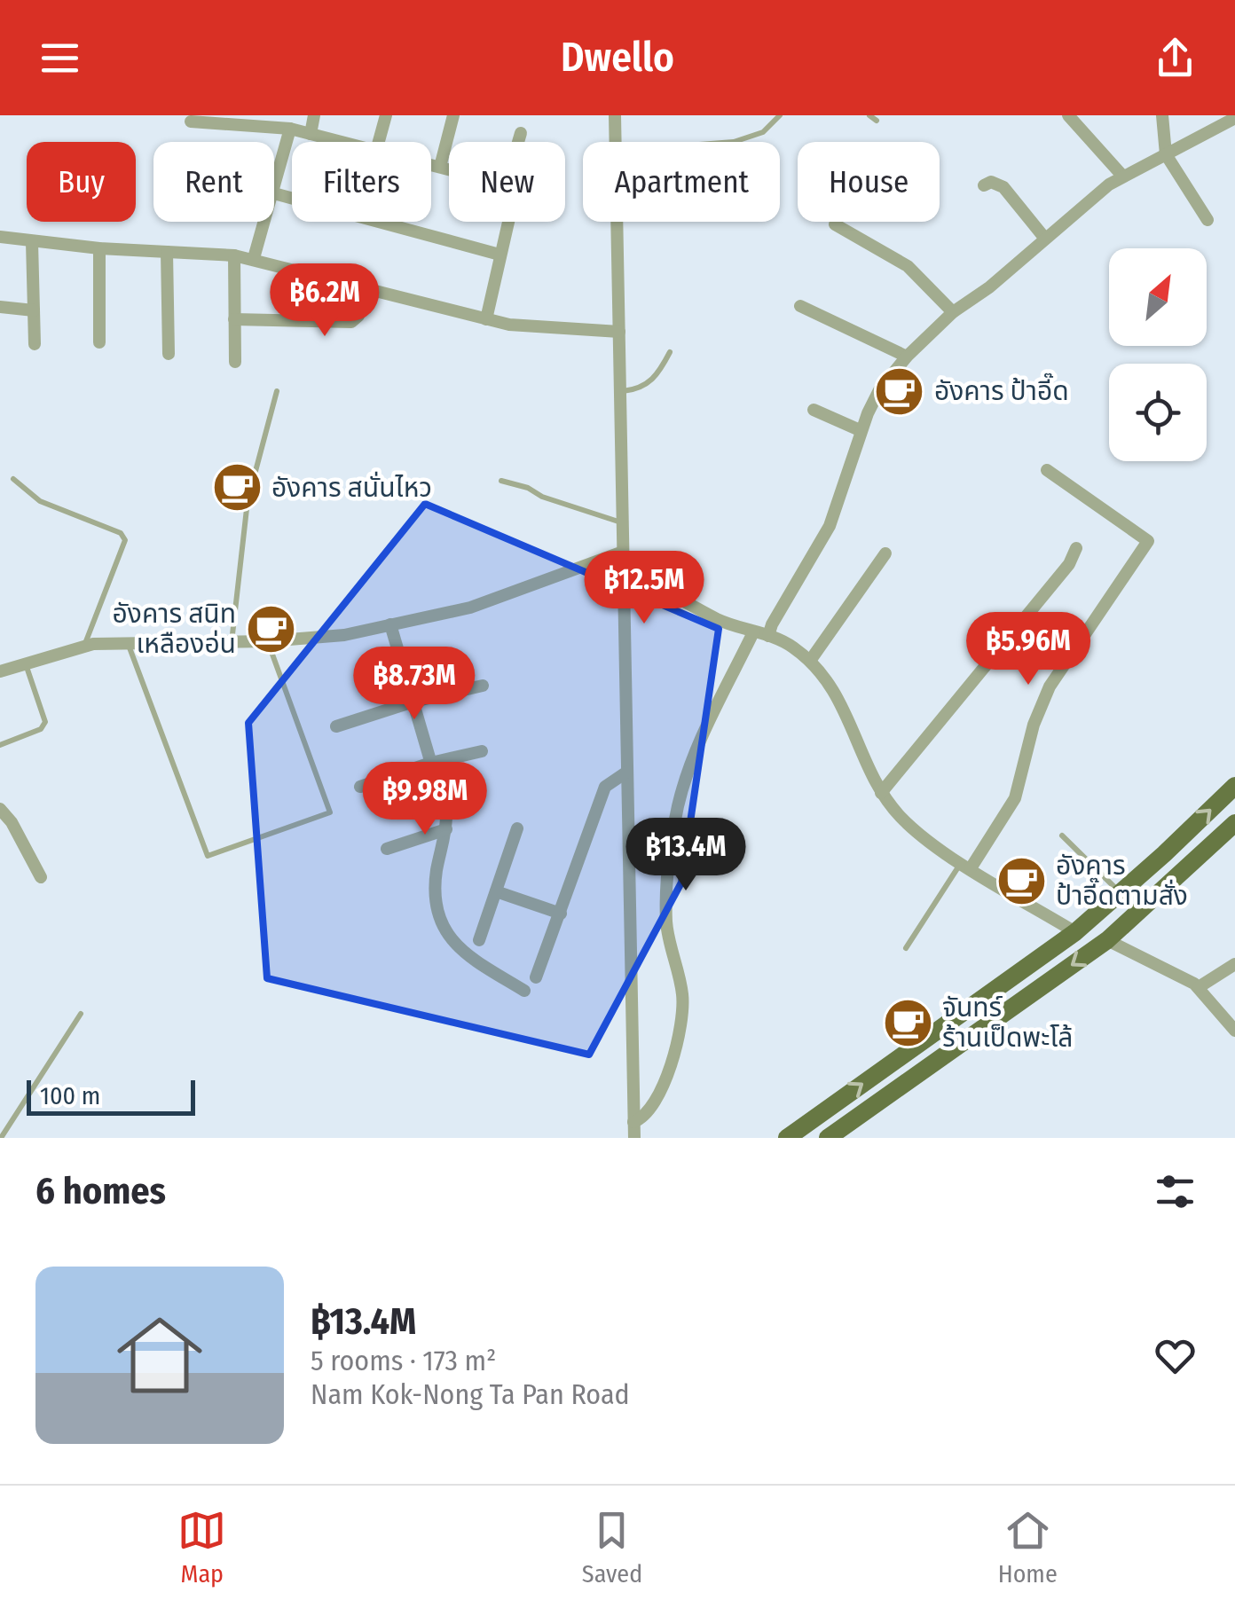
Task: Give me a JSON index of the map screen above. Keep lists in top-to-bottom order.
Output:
{
  "places": {
    "cafe": [
      "อังคาร ป้าอี๊ด",
      "อังคาร สนั่นไหว",
      "อังคาร สนิท เหลืองอ่น",
      "อังคาร ป้าอี๊ดตามสั่ง",
      "จันทร์ ร้านเป็ดพะโล้"
    ]
  },
  "scale_bar": "100 m",
  "north": "top right",
  "page": {
    "header": "Dwello",
    "chip": [
      "Buy",
      "Rent",
      "Filters",
      "New",
      "Apartment",
      "House"
    ],
    "price": [
      "฿6.2M",
      "฿12.5M",
      "฿5.96M",
      "฿8.73M",
      "฿9.98M",
      "฿13.4M"
    ],
    "scale": "100 m",
    "heading": "6 homes",
    "list": [
      {
        "name": "฿13.4M",
        "note": "5 rooms · 173 m² · Nam Kok-Nong Ta Pan Road"
      }
    ],
    "tabs": ["Map", "Saved", "Home"]
  }
}
